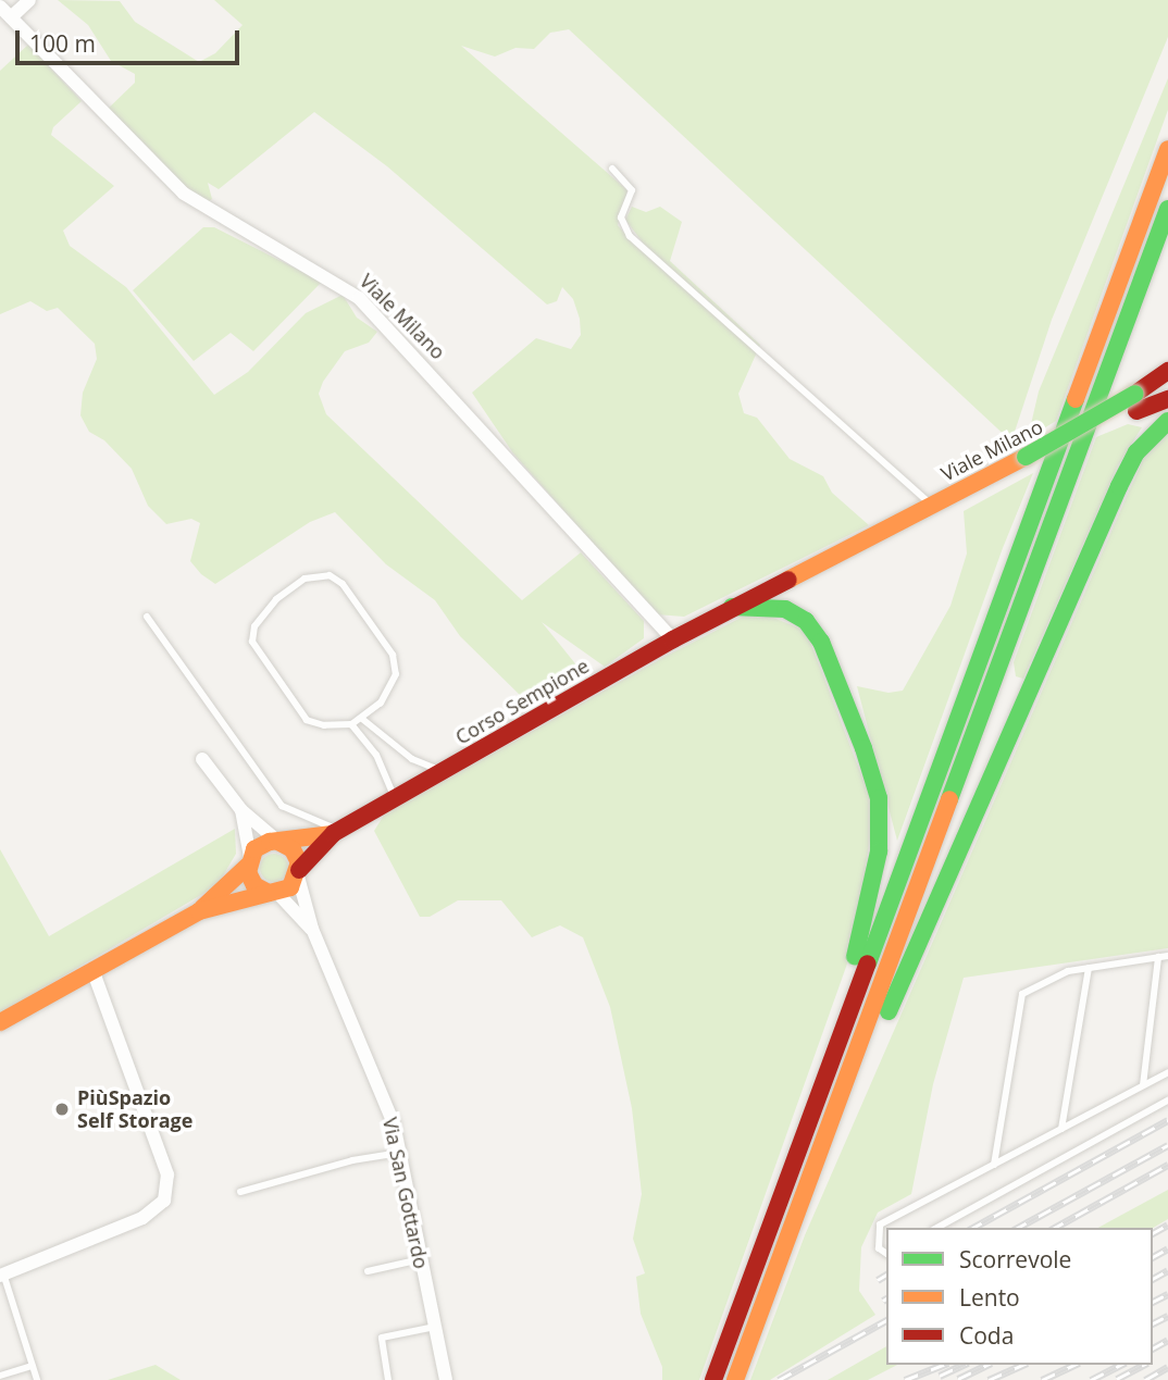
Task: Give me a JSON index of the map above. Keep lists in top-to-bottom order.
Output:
{
  "streets": {
    "main road": ["Viale Milano", "Corso Sempione"],
    "street": ["Via San Gottardo"]
  },
  "crossings": [
    ["Viale Milano", "Corso Sempione"],
    ["Corso Sempione", "Via San Gottardo"]
  ],
  "places": ["PiùSpazio Self Storage"],
  "legend": ["Scorrevole", "Lento", "Coda"],
  "scale_bar": "100 m"
}
